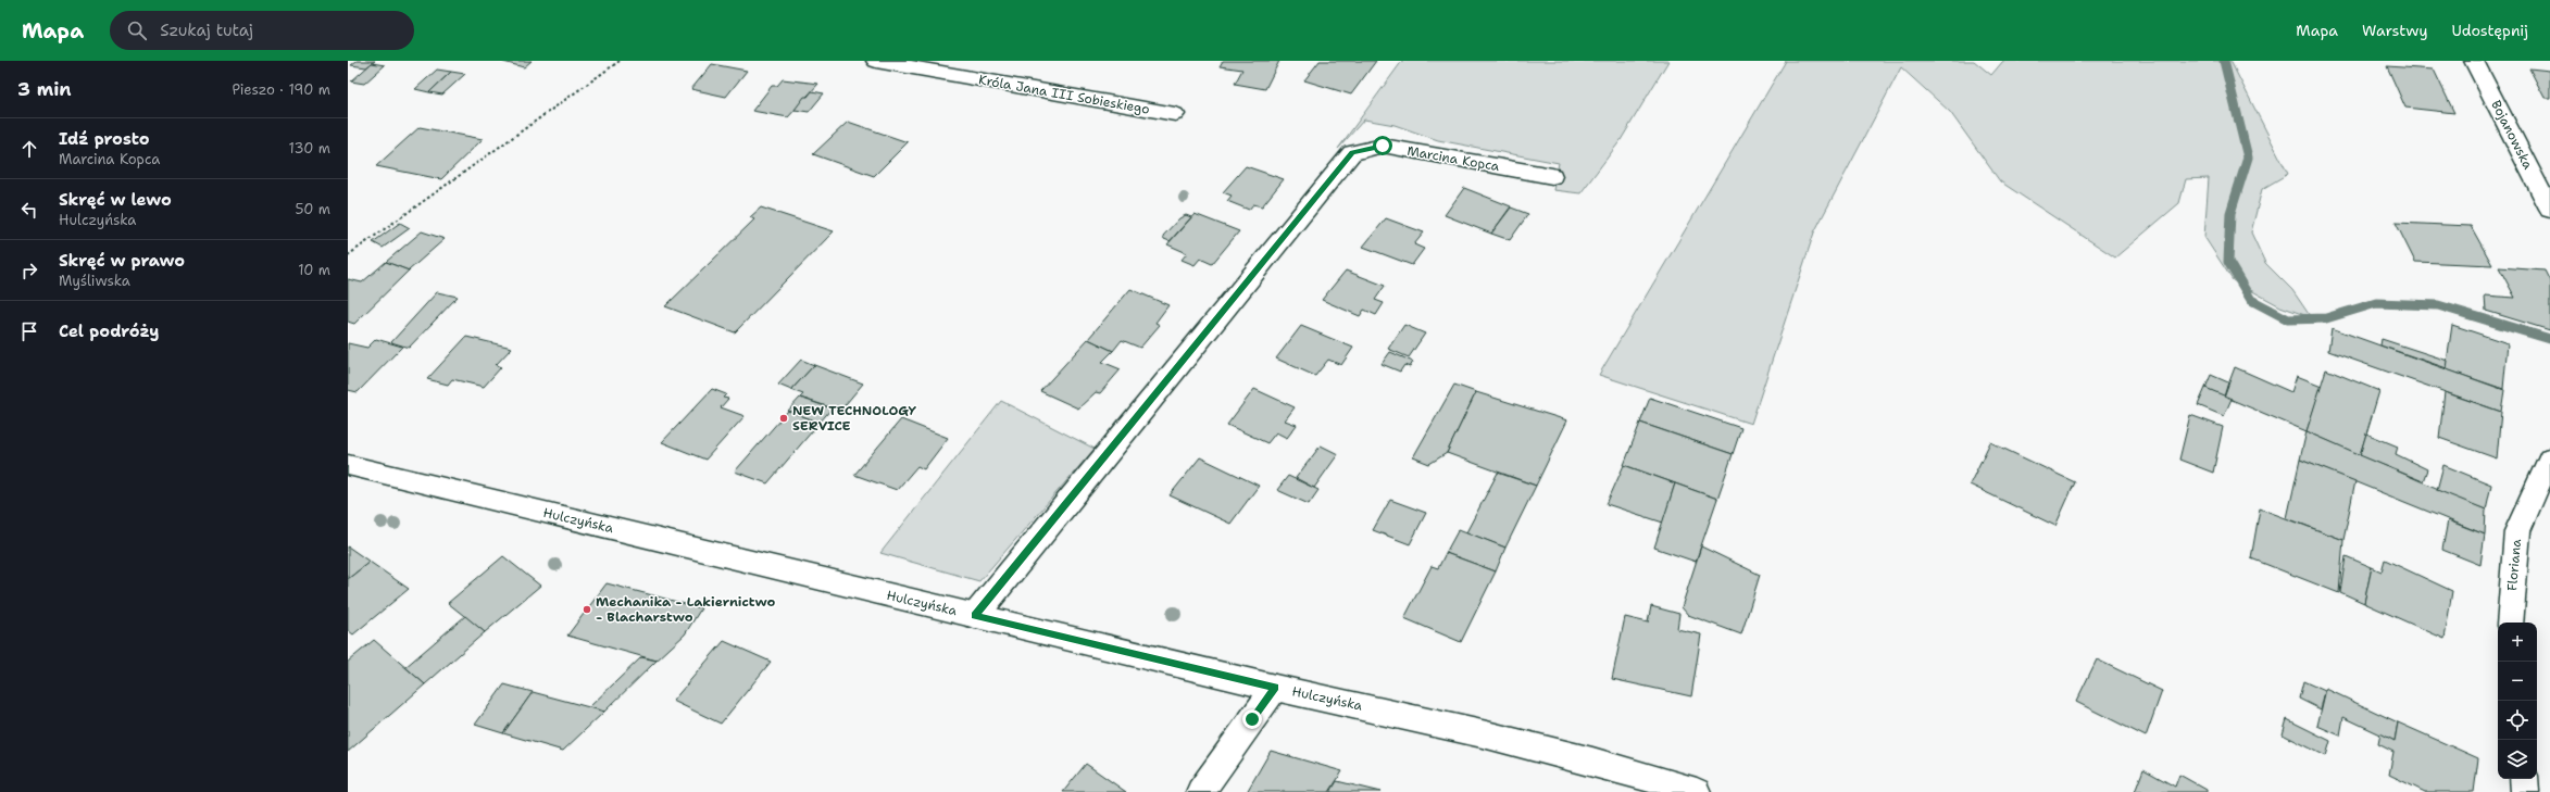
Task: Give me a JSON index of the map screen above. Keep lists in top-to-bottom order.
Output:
{
  "streets": {
    "street": [
      "Króla Jana III Sobieskiego",
      "Bojanowska",
      "Marcina Kopca",
      "Hulczyńska",
      "Floriana"
    ]
  },
  "crossings": [
    ["Marcina Kopca", "Hulczyńska"]
  ],
  "places": ["NEW TECHNOLOGY SERVICE", "Mechanika - Lakiernictwo - Blacharstwo"],
  "page": {
    "header": "Mapa",
    "search": "Szukaj tutaj",
    "nav": ["Mapa", "Warstwy", "Udostępnij"],
    "heading": ["3 min", "Pieszo · 190 m"],
    "list": [
      ["Idź prosto", "Marcina Kopca", "130 m"],
      ["Skręć w lewo", "Hulczyńska", "50 m"],
      ["Skręć w prawo", "Myśliwska", "10 m"],
      "Cel podróży"
    ],
    "map_buttons": ["+", "−"]
  }
}
